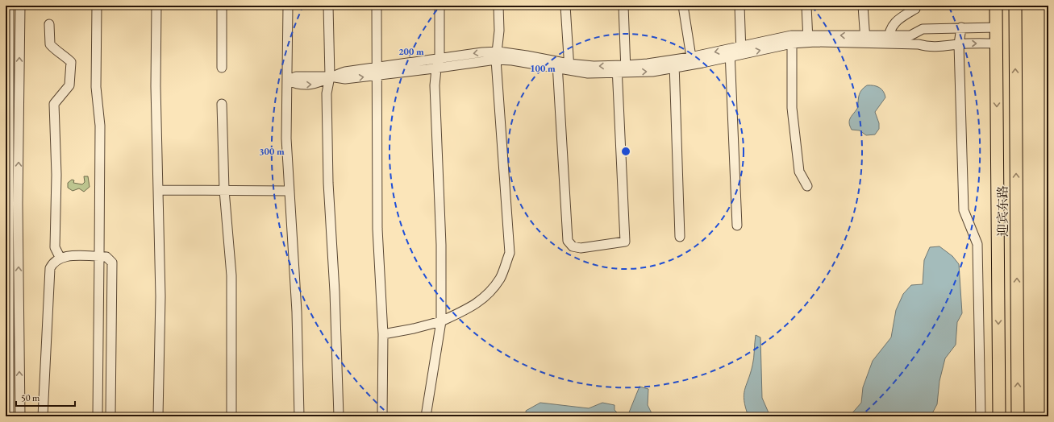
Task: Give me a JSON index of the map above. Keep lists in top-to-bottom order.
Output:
{
  "streets": {
    "highway": ["迎宾东路"]
  },
  "scale_bar": "50 m",
  "rings": ["200 m", "100 m", "300 m"]
}
